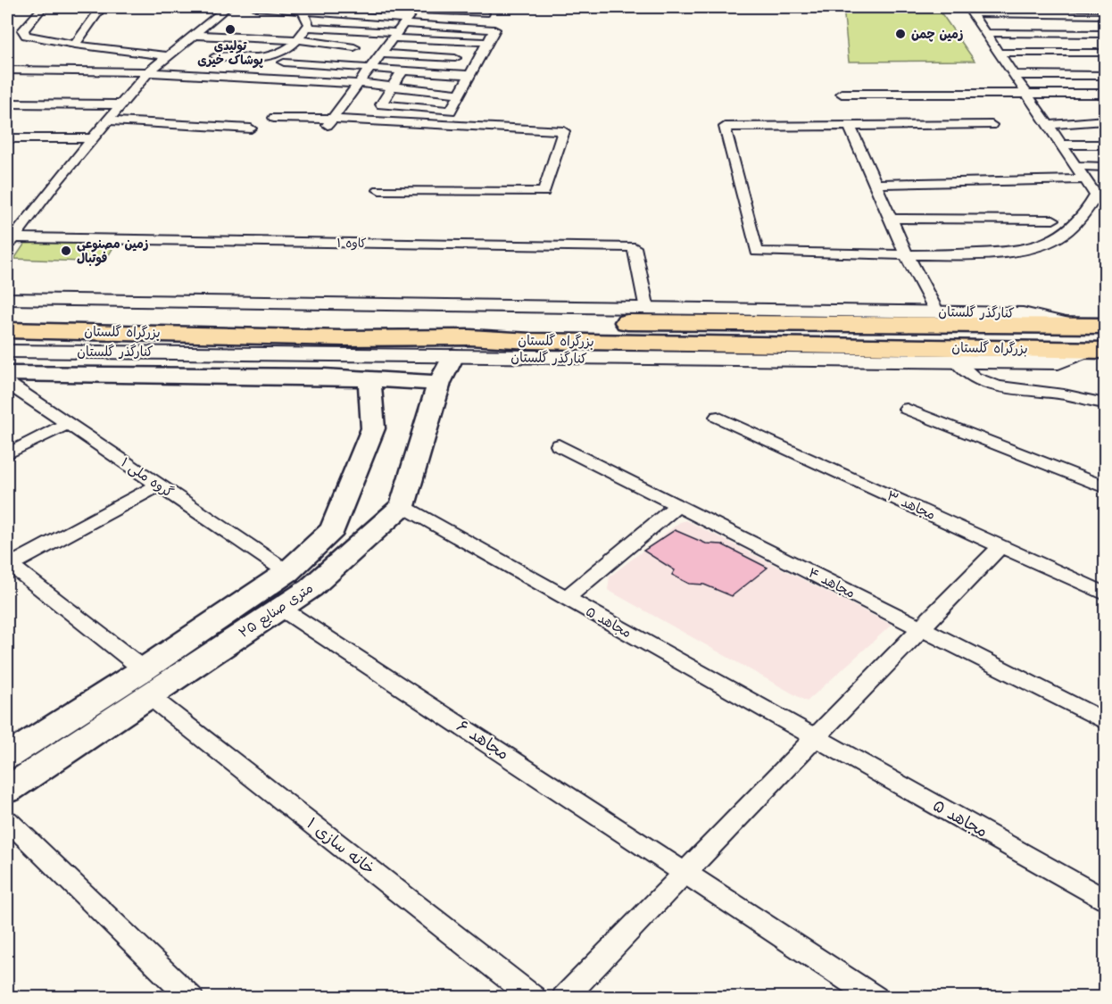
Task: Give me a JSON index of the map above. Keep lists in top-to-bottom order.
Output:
{
  "streets": {
    "highway": ["بزرگراه گلستان"],
    "main road": ["۲۵ متری صنایع"],
    "street": [
      "کاوه ۱",
      "کنارگذر گلستان",
      "گروه ملی ۱",
      "مجاهد ۳",
      "مجاهد ۴",
      "۵ مجاهد",
      "۶ مجاهد",
      "مجاهد ۵",
      "خانه سازی ۱"
    ]
  },
  "crossings": [
    ["کاوه ۱", "کنارگذر گلستان"],
    ["کاوه ۱", "بزرگراه گلستان"],
    ["کنارگذر گلستان", "بزرگراه گلستان"],
    ["گروه ملی ۱", "۲۵ متری صنایع"],
    ["۲۵ متری صنایع", "۵ مجاهد"],
    ["۲۵ متری صنایع", "۶ مجاهد"],
    ["۲۵ متری صنایع", "خانه سازی ۱"],
    ["۵ مجاهد", "مجاهد ۵"]
  ],
  "places": ["تولیدی پوشاک خیری", "زمین چمن", "زمین مصنوعی فوتبال"]
}
